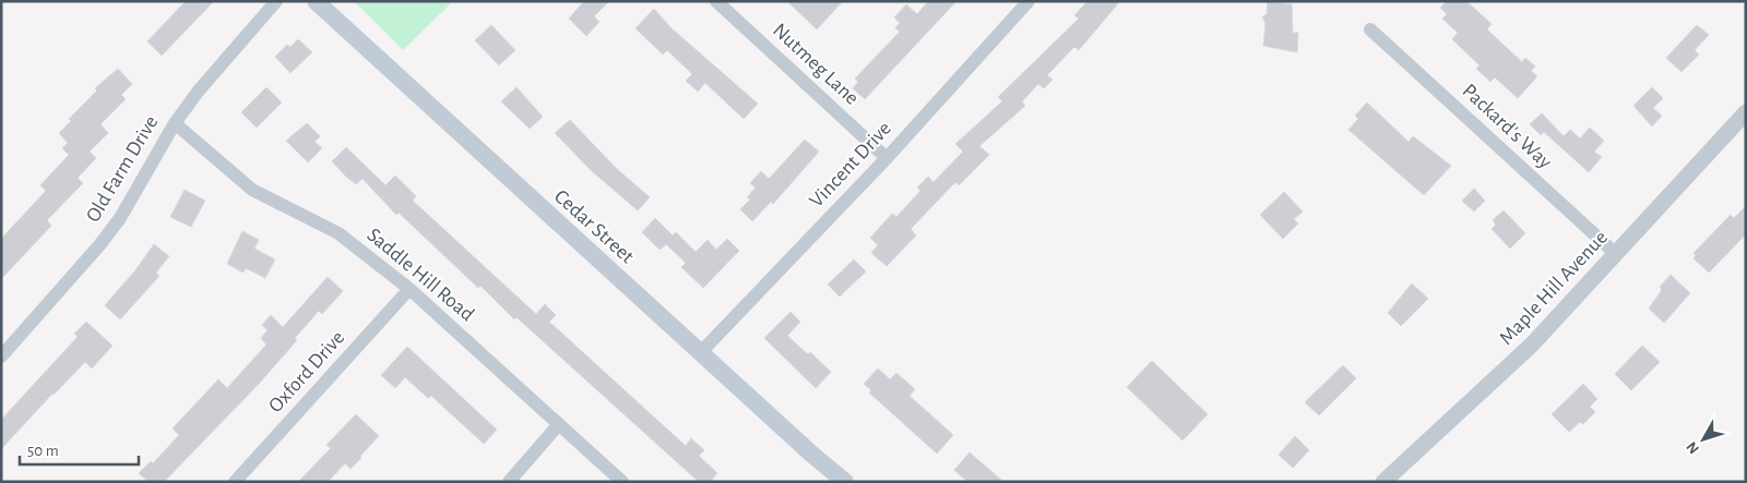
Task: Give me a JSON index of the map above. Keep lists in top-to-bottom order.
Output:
{
  "streets": {
    "main road": ["Cedar Street"],
    "street": [
      "Nutmeg Lane",
      "Packard's Way",
      "Vincent Drive",
      "Old Farm Drive",
      "Saddle Hill Road",
      "Maple Hill Avenue",
      "Oxford Drive"
    ]
  },
  "crossings": [
    ["Nutmeg Lane", "Vincent Drive"],
    ["Packard's Way", "Maple Hill Avenue"],
    ["Vincent Drive", "Cedar Street"],
    ["Old Farm Drive", "Saddle Hill Road"],
    ["Saddle Hill Road", "Oxford Drive"]
  ],
  "scale_bar": "50 m",
  "north": "bottom left"
}
